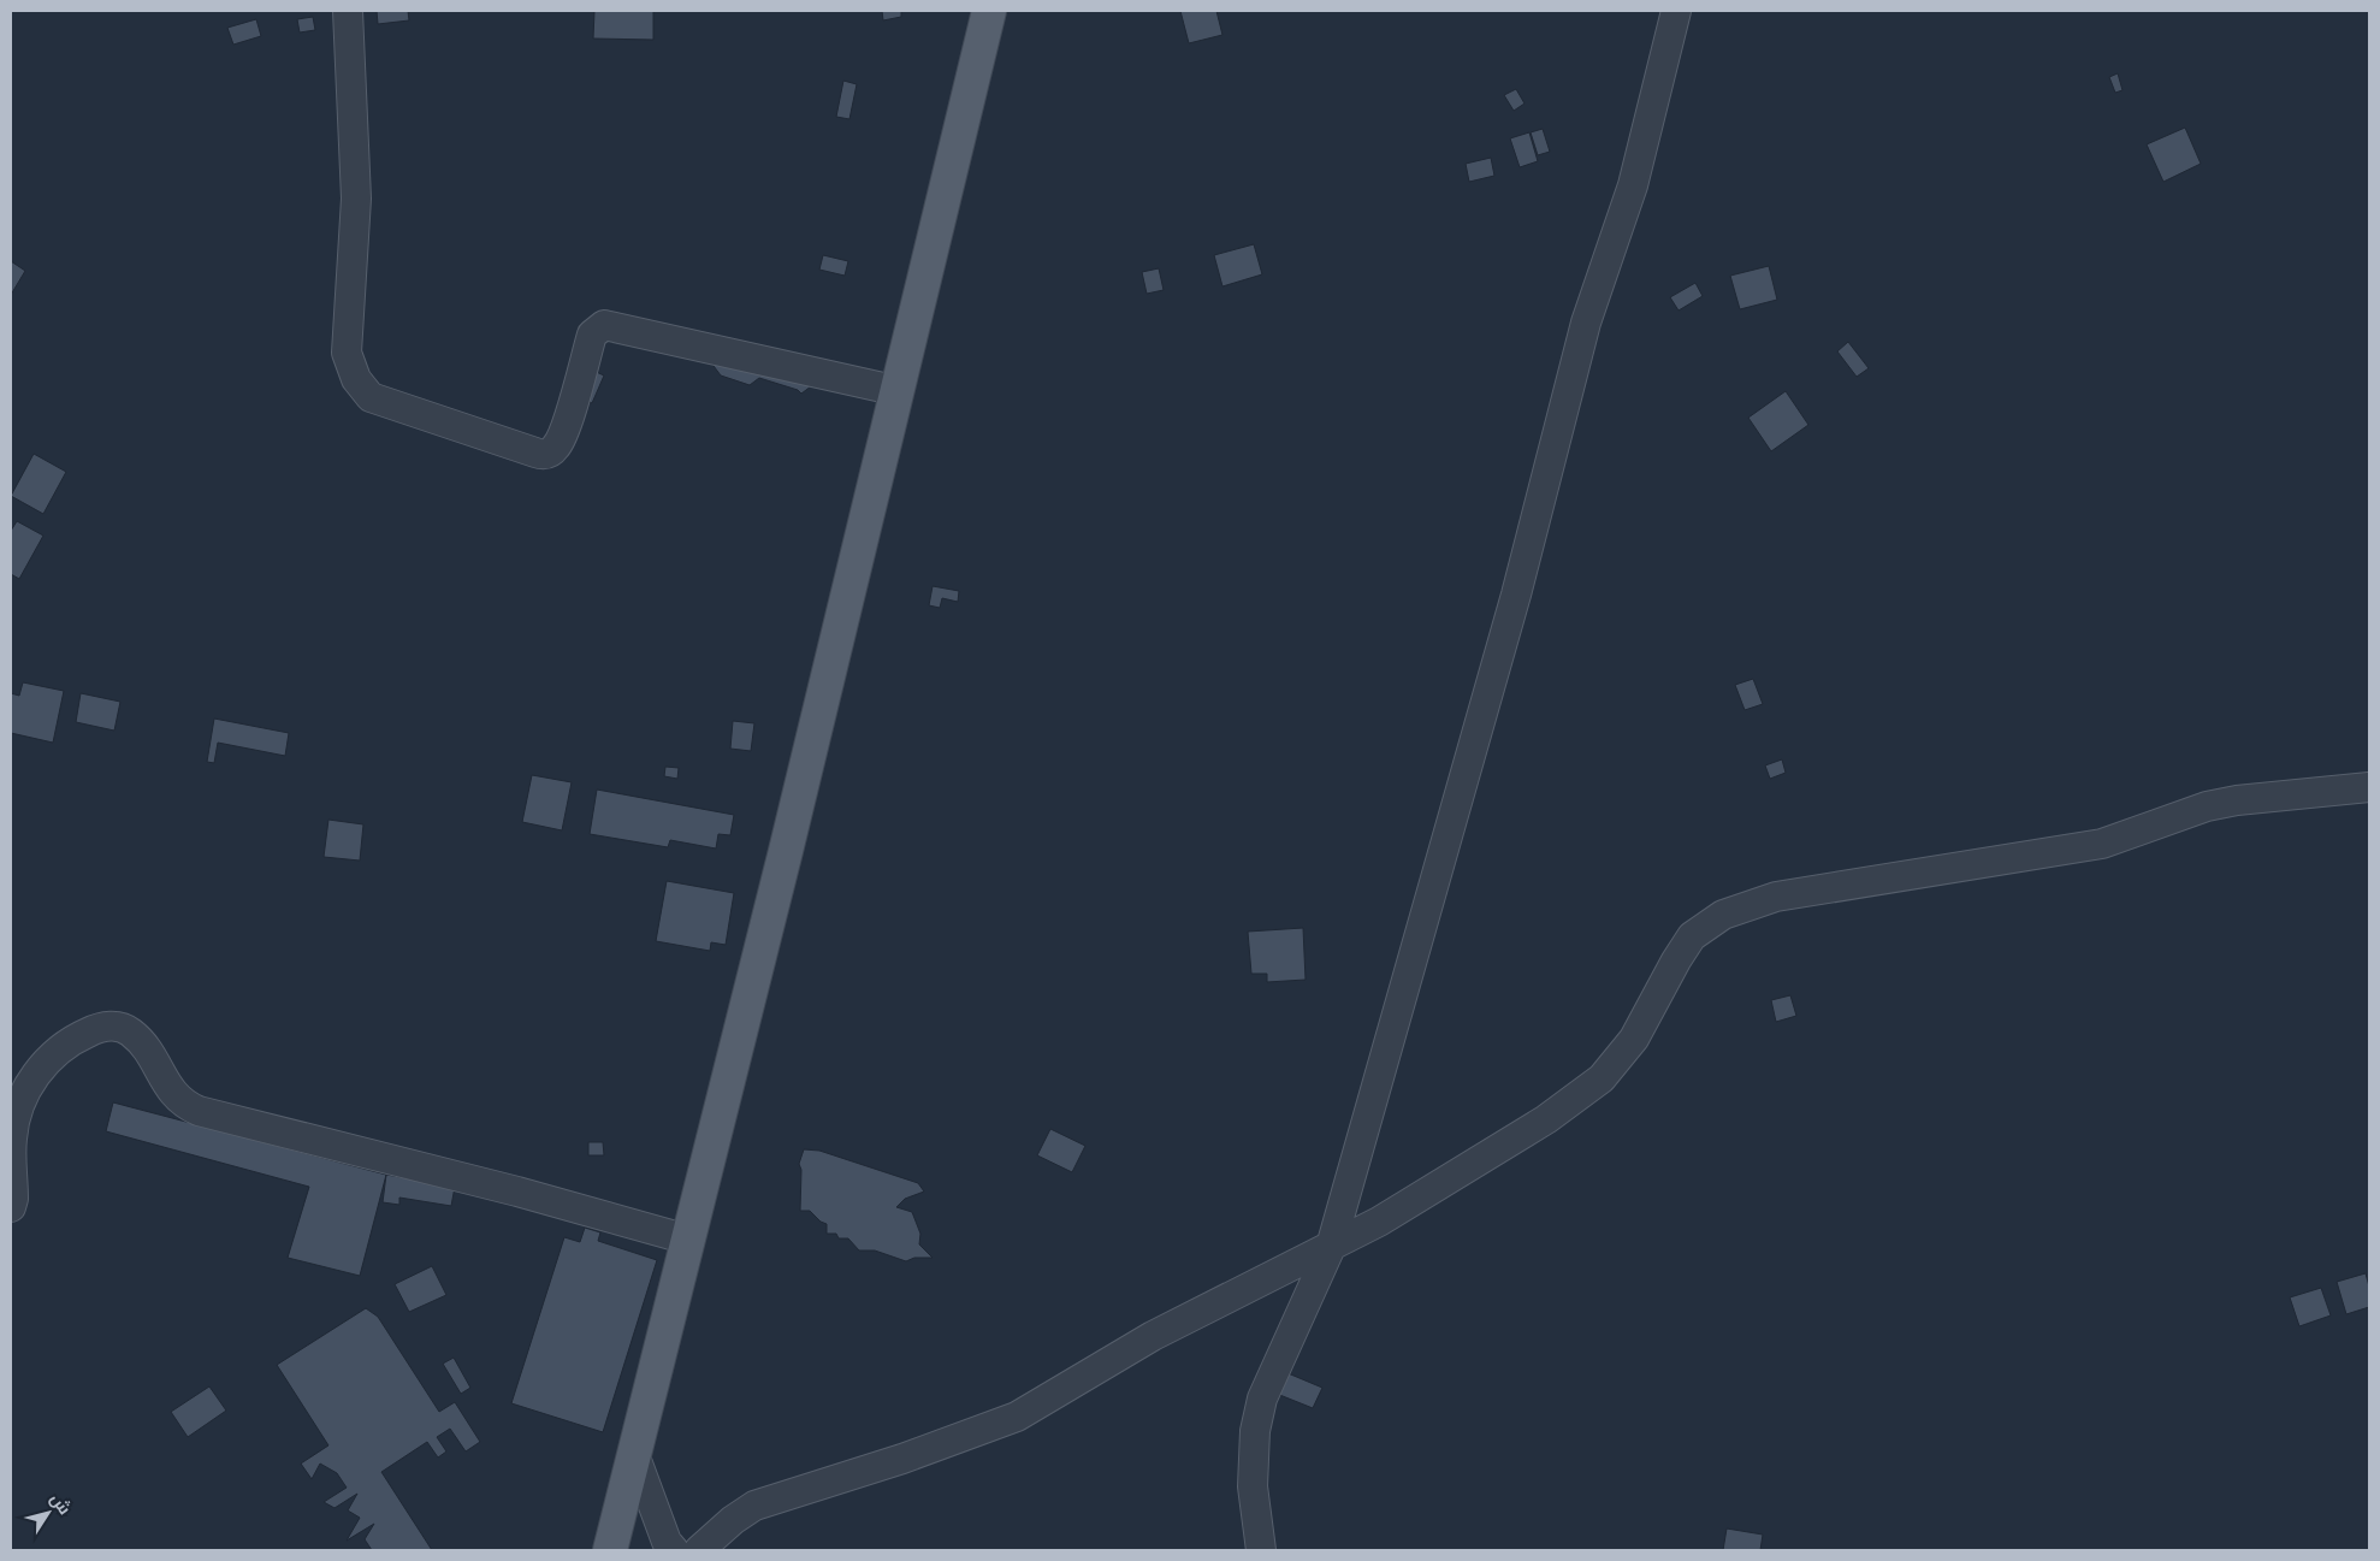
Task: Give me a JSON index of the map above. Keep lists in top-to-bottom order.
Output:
{
  "north": "top right"
}
